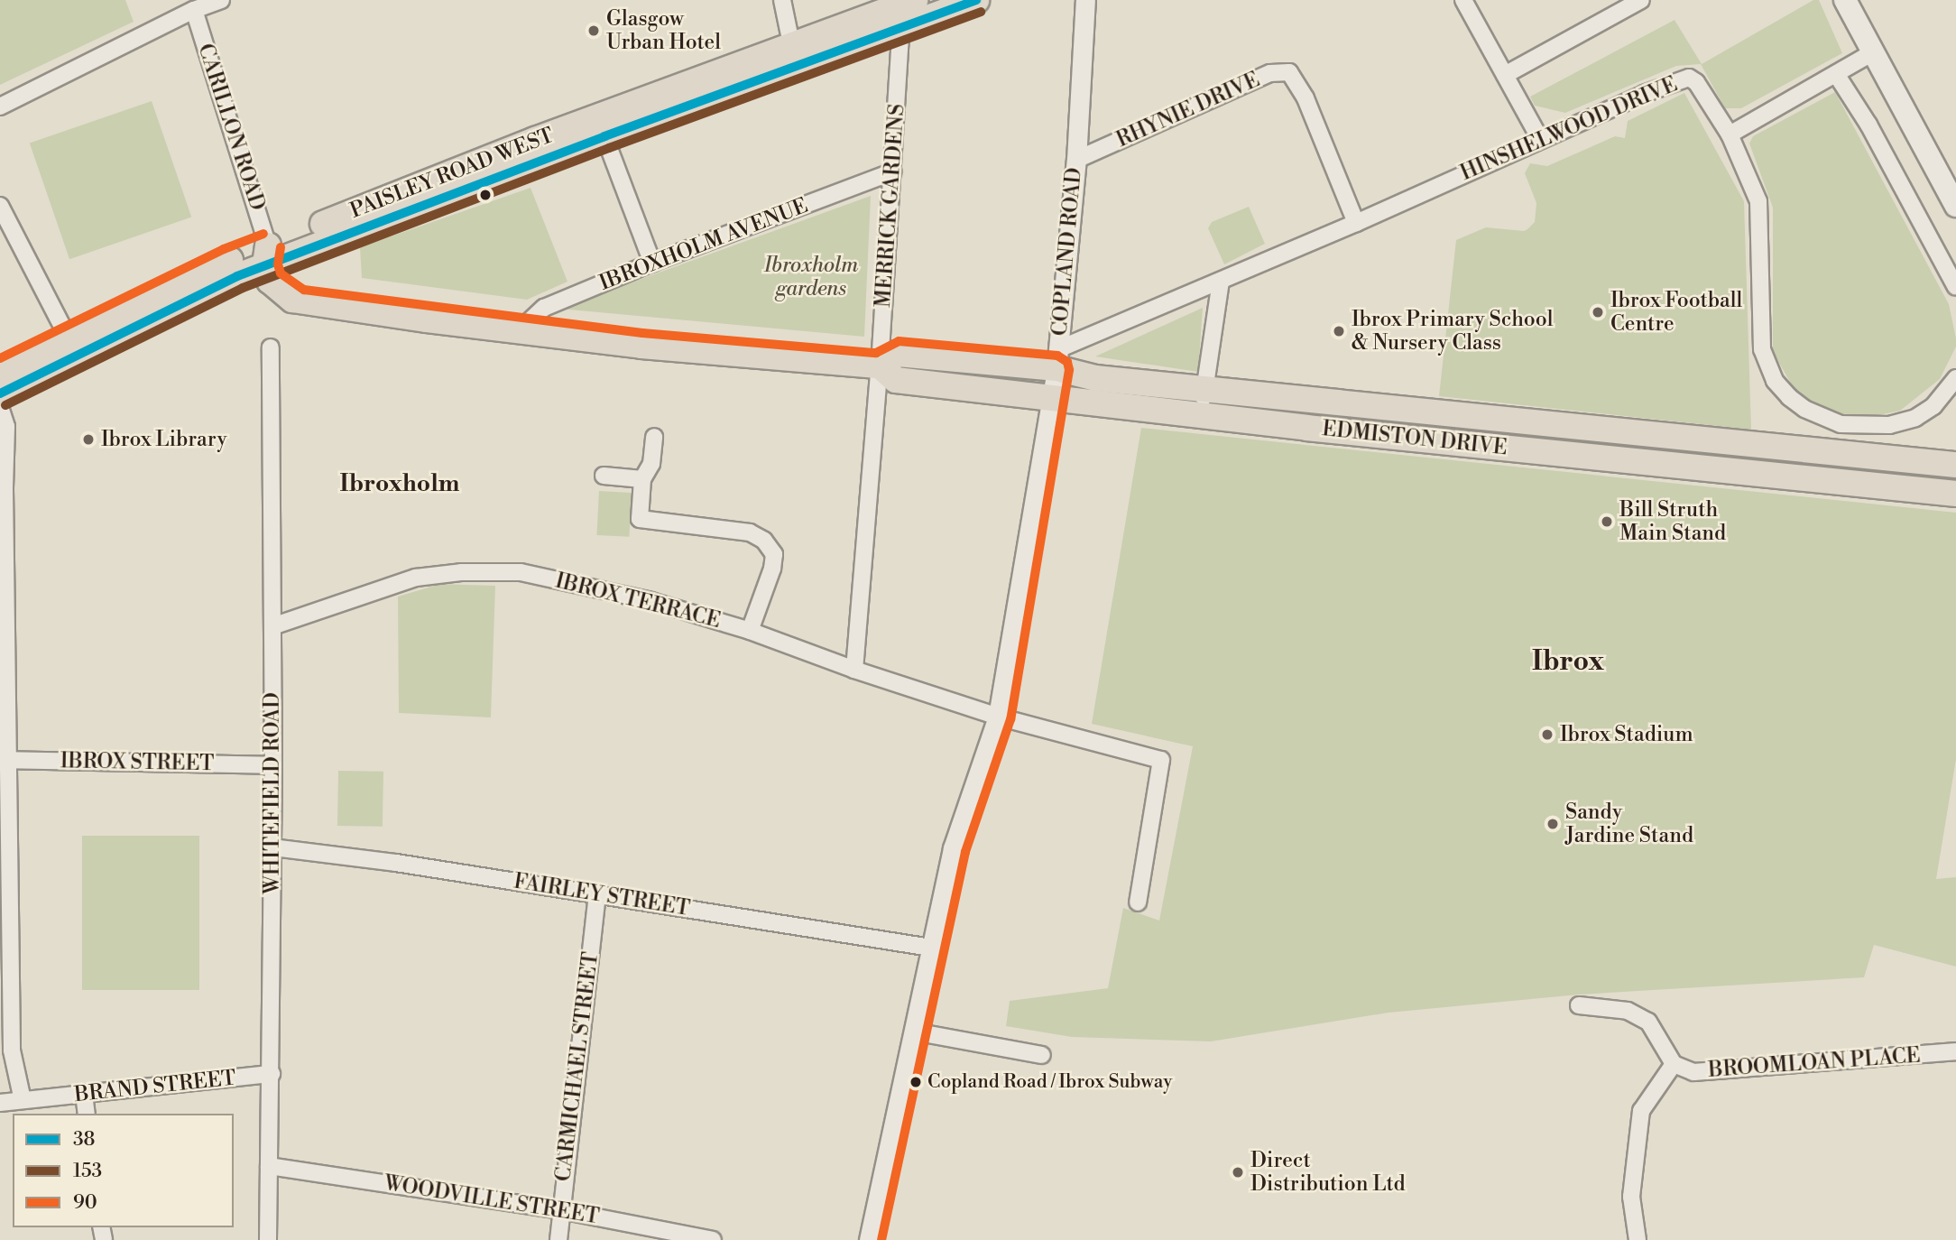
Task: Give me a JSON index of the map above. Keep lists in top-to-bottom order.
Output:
{
  "streets": {
    "main road": ["PAISLEY ROAD WEST", "EDMISTON DRIVE"],
    "street": [
      "RHYNIE DRIVE",
      "CARILLON ROAD",
      "HINSHELWOOD DRIVE",
      "MERRICK GARDENS",
      "IBROXHOLM AVENUE",
      "COPLAND ROAD",
      "IBROX TERRACE",
      "IBROX STREET",
      "WHITEFIELD ROAD",
      "FAIRLEY STREET",
      "BROOMLOAN PLACE",
      "CARMICHAEL STREET",
      "BRAND STREET",
      "WOODVILLE STREET"
    ]
  },
  "crossings": [
    ["RHYNIE DRIVE", "HINSHELWOOD DRIVE"],
    ["RHYNIE DRIVE", "COPLAND ROAD"],
    ["CARILLON ROAD", "PAISLEY ROAD WEST"],
    ["CARILLON ROAD", "EDMISTON DRIVE"],
    ["HINSHELWOOD DRIVE", "COPLAND ROAD"],
    ["HINSHELWOOD DRIVE", "EDMISTON DRIVE"],
    ["PAISLEY ROAD WEST", "MERRICK GARDENS"],
    ["PAISLEY ROAD WEST", "EDMISTON DRIVE"],
    ["MERRICK GARDENS", "IBROXHOLM AVENUE"],
    ["MERRICK GARDENS", "EDMISTON DRIVE"],
    ["MERRICK GARDENS", "IBROX TERRACE"],
    ["IBROXHOLM AVENUE", "EDMISTON DRIVE"],
    ["COPLAND ROAD", "EDMISTON DRIVE"],
    ["COPLAND ROAD", "IBROX TERRACE"],
    ["COPLAND ROAD", "FAIRLEY STREET"],
    ["IBROX TERRACE", "WHITEFIELD ROAD"],
    ["IBROX STREET", "WHITEFIELD ROAD"],
    ["WHITEFIELD ROAD", "FAIRLEY STREET"],
    ["WHITEFIELD ROAD", "BRAND STREET"],
    ["WHITEFIELD ROAD", "WOODVILLE STREET"],
    ["FAIRLEY STREET", "CARMICHAEL STREET"],
    ["CARMICHAEL STREET", "WOODVILLE STREET"]
  ],
  "districts": ["Ibroxholm", "Ibrox"],
  "parks": ["Ibroxholm gardens"],
  "places": [
    "Glasgow Urban Hotel",
    "Ibrox Football Centre",
    "Ibrox Primary School & Nursery Class",
    "Ibrox Library",
    "Bill Struth Main Stand",
    "Ibrox Stadium",
    "Sandy Jardine Stand",
    "Copland Road / Ibrox Subway",
    "Direct Distribution Ltd"
  ],
  "lines": ["transit line 38", "transit line 153", "transit line 90"],
  "legend": ["38", "153", "90"]
}
